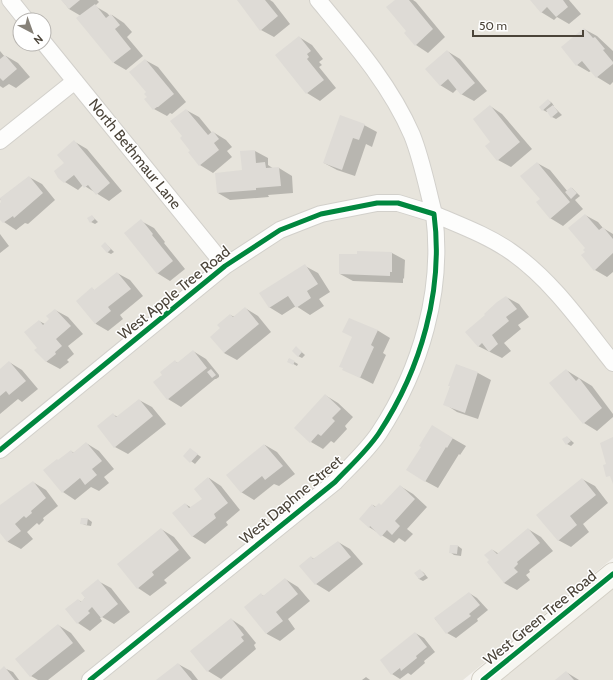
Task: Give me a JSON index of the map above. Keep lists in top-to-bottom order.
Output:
{
  "streets": {
    "street": [
      "North Bethmaur Lane",
      "West Apple Tree Road",
      "West Daphne Street",
      "West Green Tree Road"
    ]
  },
  "crossings": [
    ["North Bethmaur Lane", "West Apple Tree Road"],
    ["West Apple Tree Road", "West Daphne Street"]
  ],
  "scale_bar": "50 m",
  "north": "bottom right"
}
